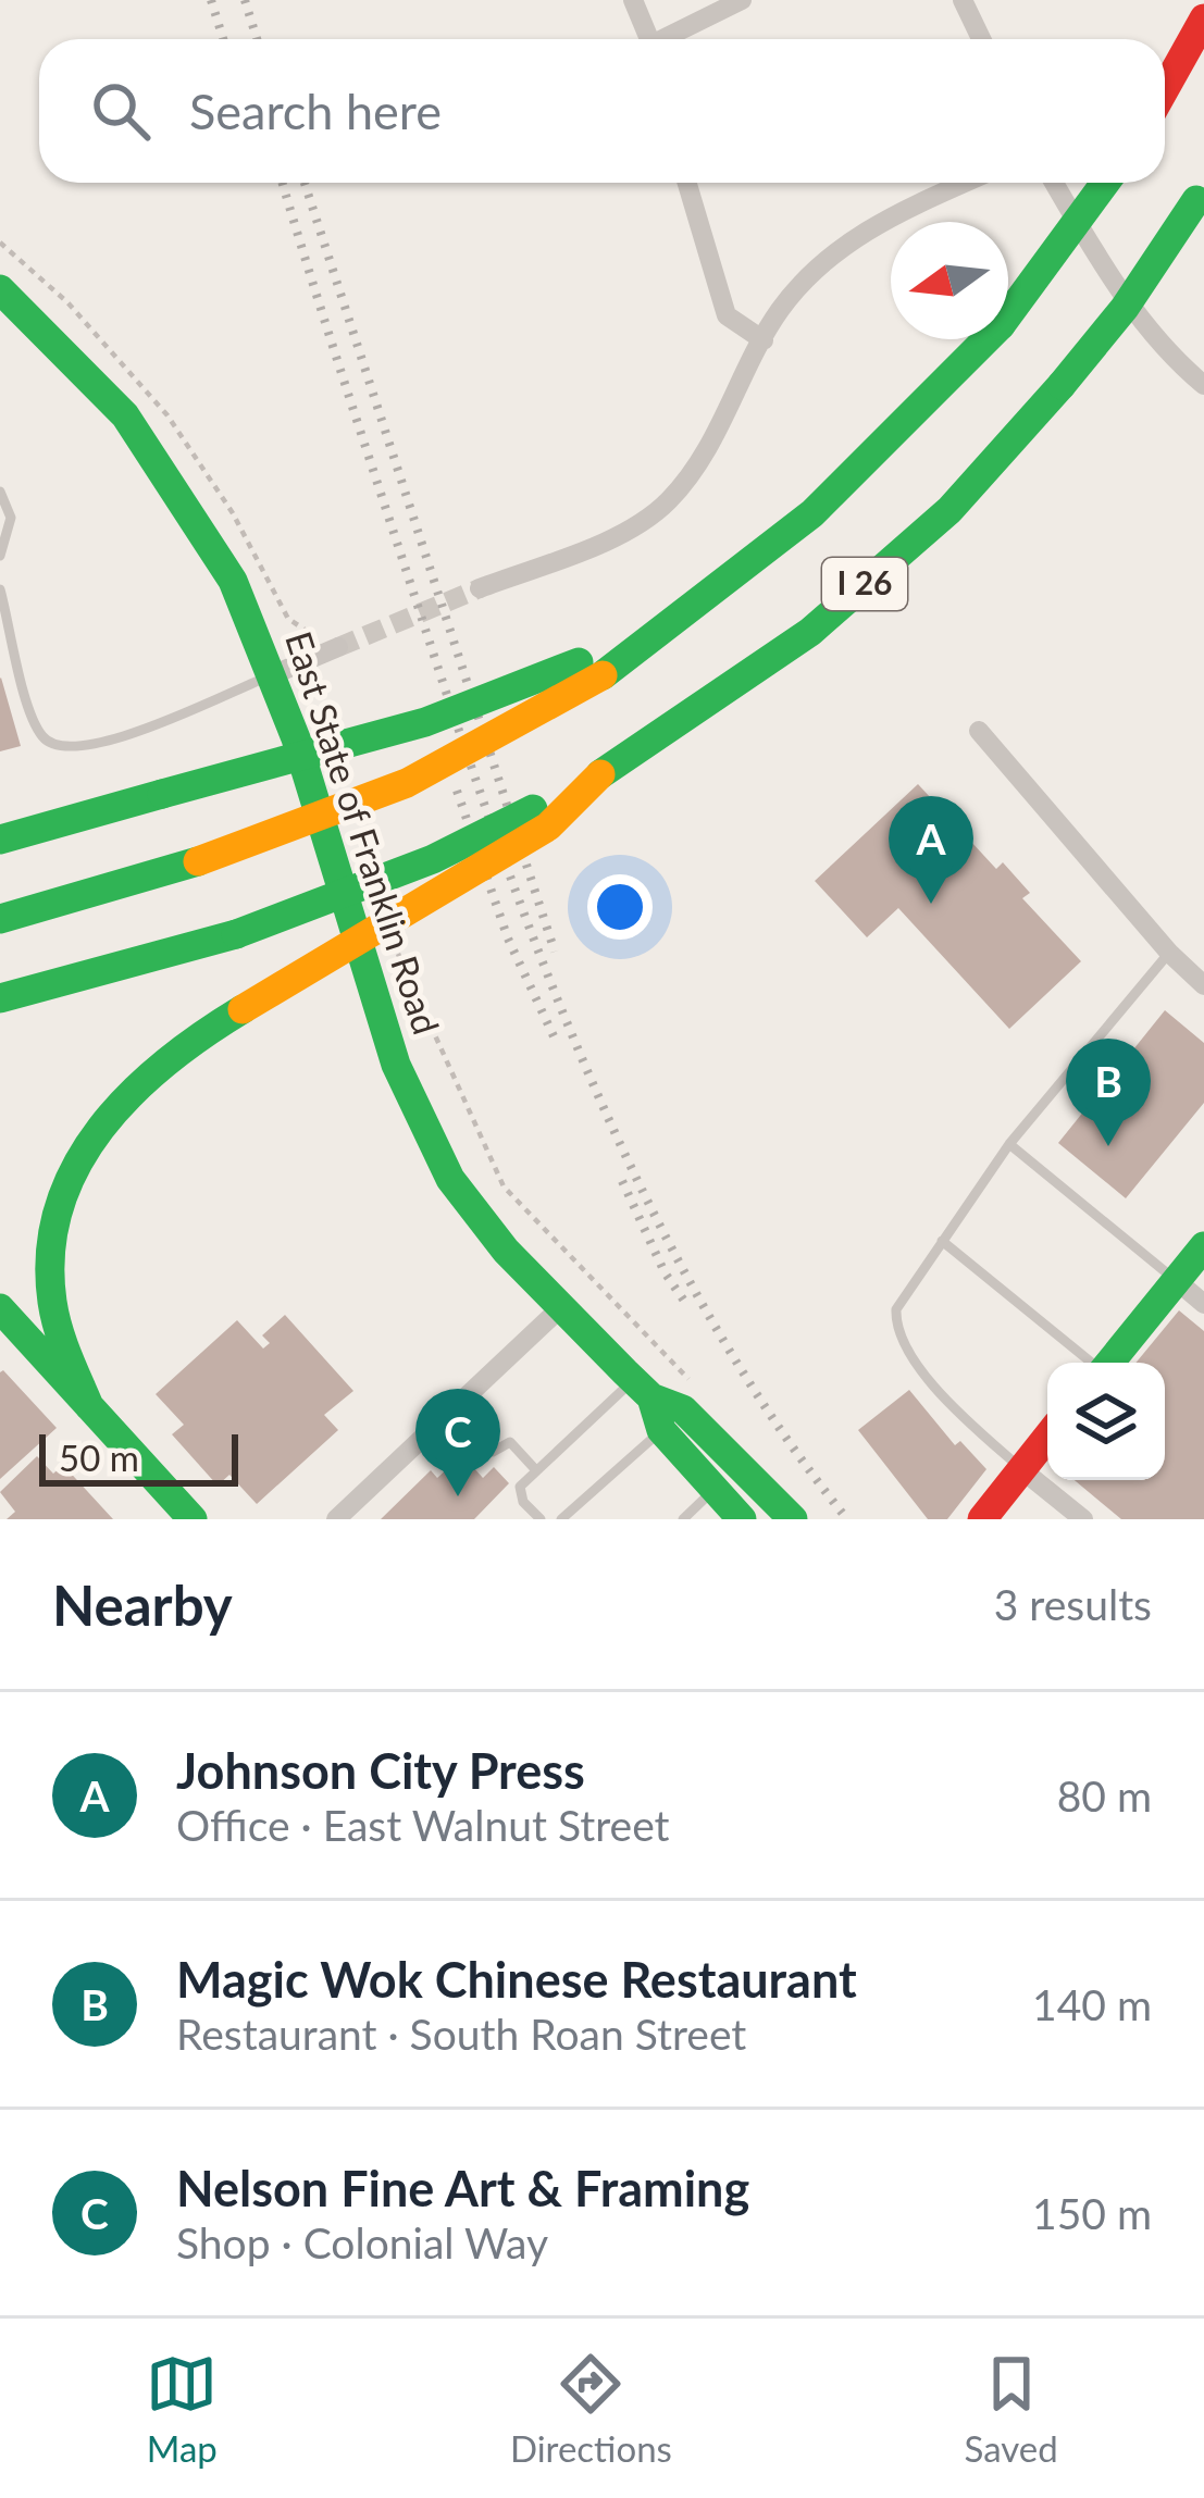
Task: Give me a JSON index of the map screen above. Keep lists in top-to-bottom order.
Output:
{
  "streets": {
    "main road": ["I 26", "East State of Franklin Road"]
  },
  "scale_bar": "50 m",
  "north": "left",
  "page": {
    "search": "Search here",
    "pins": ["A", "B", "C"],
    "scale": "50 m",
    "heading": ["Nearby", "3 results"],
    "list": [
      {
        "mark": "A",
        "name": "Johnson City Press",
        "note": "Office · East Walnut Street",
        "value": "80 m"
      },
      {
        "mark": "B",
        "name": "Magic Wok Chinese Restaurant",
        "note": "Restaurant · South Roan Street",
        "value": "140 m"
      },
      {
        "mark": "C",
        "name": "Nelson Fine Art & Framing",
        "note": "Shop · Colonial Way",
        "value": "150 m"
      }
    ],
    "nav": ["Map", "Directions", "Saved"]
  }
}
